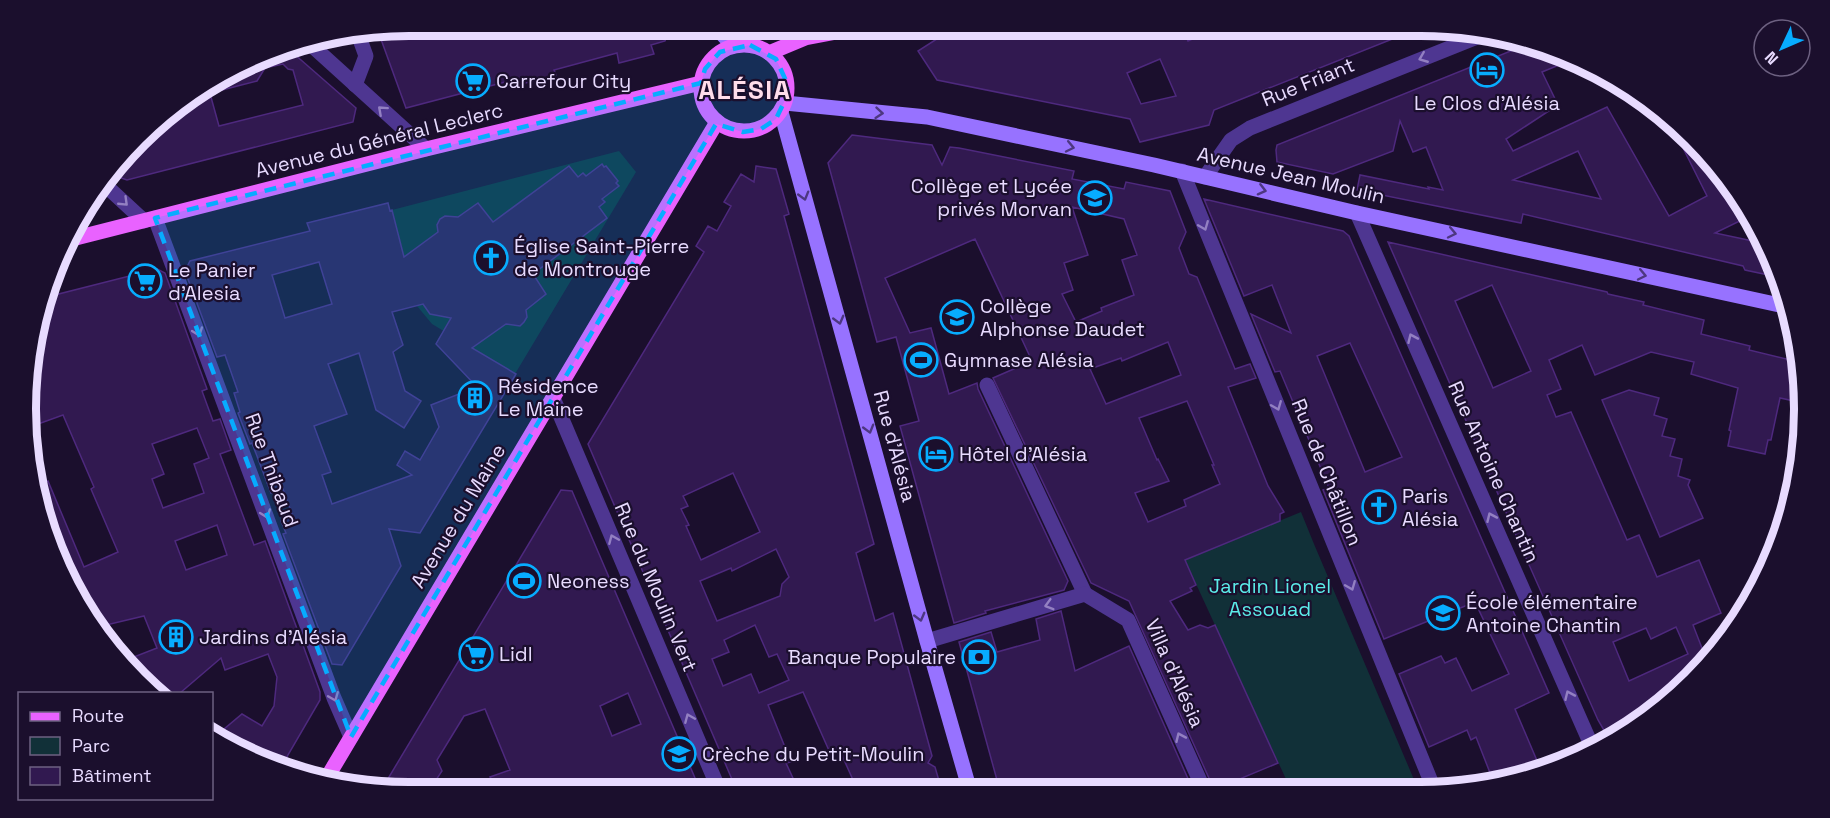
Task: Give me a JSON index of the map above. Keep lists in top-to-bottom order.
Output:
{
  "streets": {
    "main road": [
      "Avenue du Général Leclerc",
      "Avenue Jean Moulin",
      "Rue d'Alésia",
      "Avenue du Maine"
    ],
    "street": [
      "Rue Friant",
      "Rue Thibaud",
      "Rue de Châtillon",
      "Rue Antoine Chantin",
      "Rue du Moulin Vert",
      "Villa d'Alésia"
    ]
  },
  "crossings": [
    ["Rue Friant", "Avenue Jean Moulin"],
    ["Avenue du Général Leclerc", "Avenue Jean Moulin"],
    ["Avenue du Général Leclerc", "Rue d'Alésia"],
    ["Avenue du Général Leclerc", "Rue Thibaud"],
    ["Avenue du Général Leclerc", "Avenue du Maine"],
    ["Avenue Jean Moulin", "Rue d'Alésia"],
    ["Avenue Jean Moulin", "Rue de Châtillon"],
    ["Avenue Jean Moulin", "Rue Antoine Chantin"],
    ["Avenue Jean Moulin", "Avenue du Maine"],
    ["Rue d'Alésia", "Avenue du Maine"],
    ["Rue Thibaud", "Avenue du Maine"],
    ["Avenue du Maine", "Rue du Moulin Vert"]
  ],
  "one_way": [
    "Rue Friant",
    "Avenue Jean Moulin",
    "Rue d'Alésia",
    "Rue Thibaud",
    "Rue de Châtillon",
    "Rue Antoine Chantin",
    "Rue du Moulin Vert",
    "Villa d'Alésia"
  ],
  "districts": ["ALÉSIA"],
  "parks": ["Jardin Lionel Assouad"],
  "places": {
    "hotel": ["Le Clos d'Alésia", "Hôtel d'Alésia"],
    "supermarket": ["Carrefour City", "Le Panier d'Alesia", "Lidl"],
    "school or university": [
      "Collège et Lycée privés Morvan",
      "Collège Alphonse Daudet",
      "École élémentaire Antoine Chantin",
      "Crèche du Petit-Moulin"
    ],
    "church": ["Église Saint-Pierre de Montrouge", "Paris Alésia"],
    "sports": ["Gymnase Alésia", "Neoness"],
    "building": ["Résidence Le Maine", "Jardins d'Alésia"],
    "bank": ["Banque Populaire"]
  },
  "legend": ["Route", "Parc", "Bâtiment"],
  "north": "bottom left"
}
